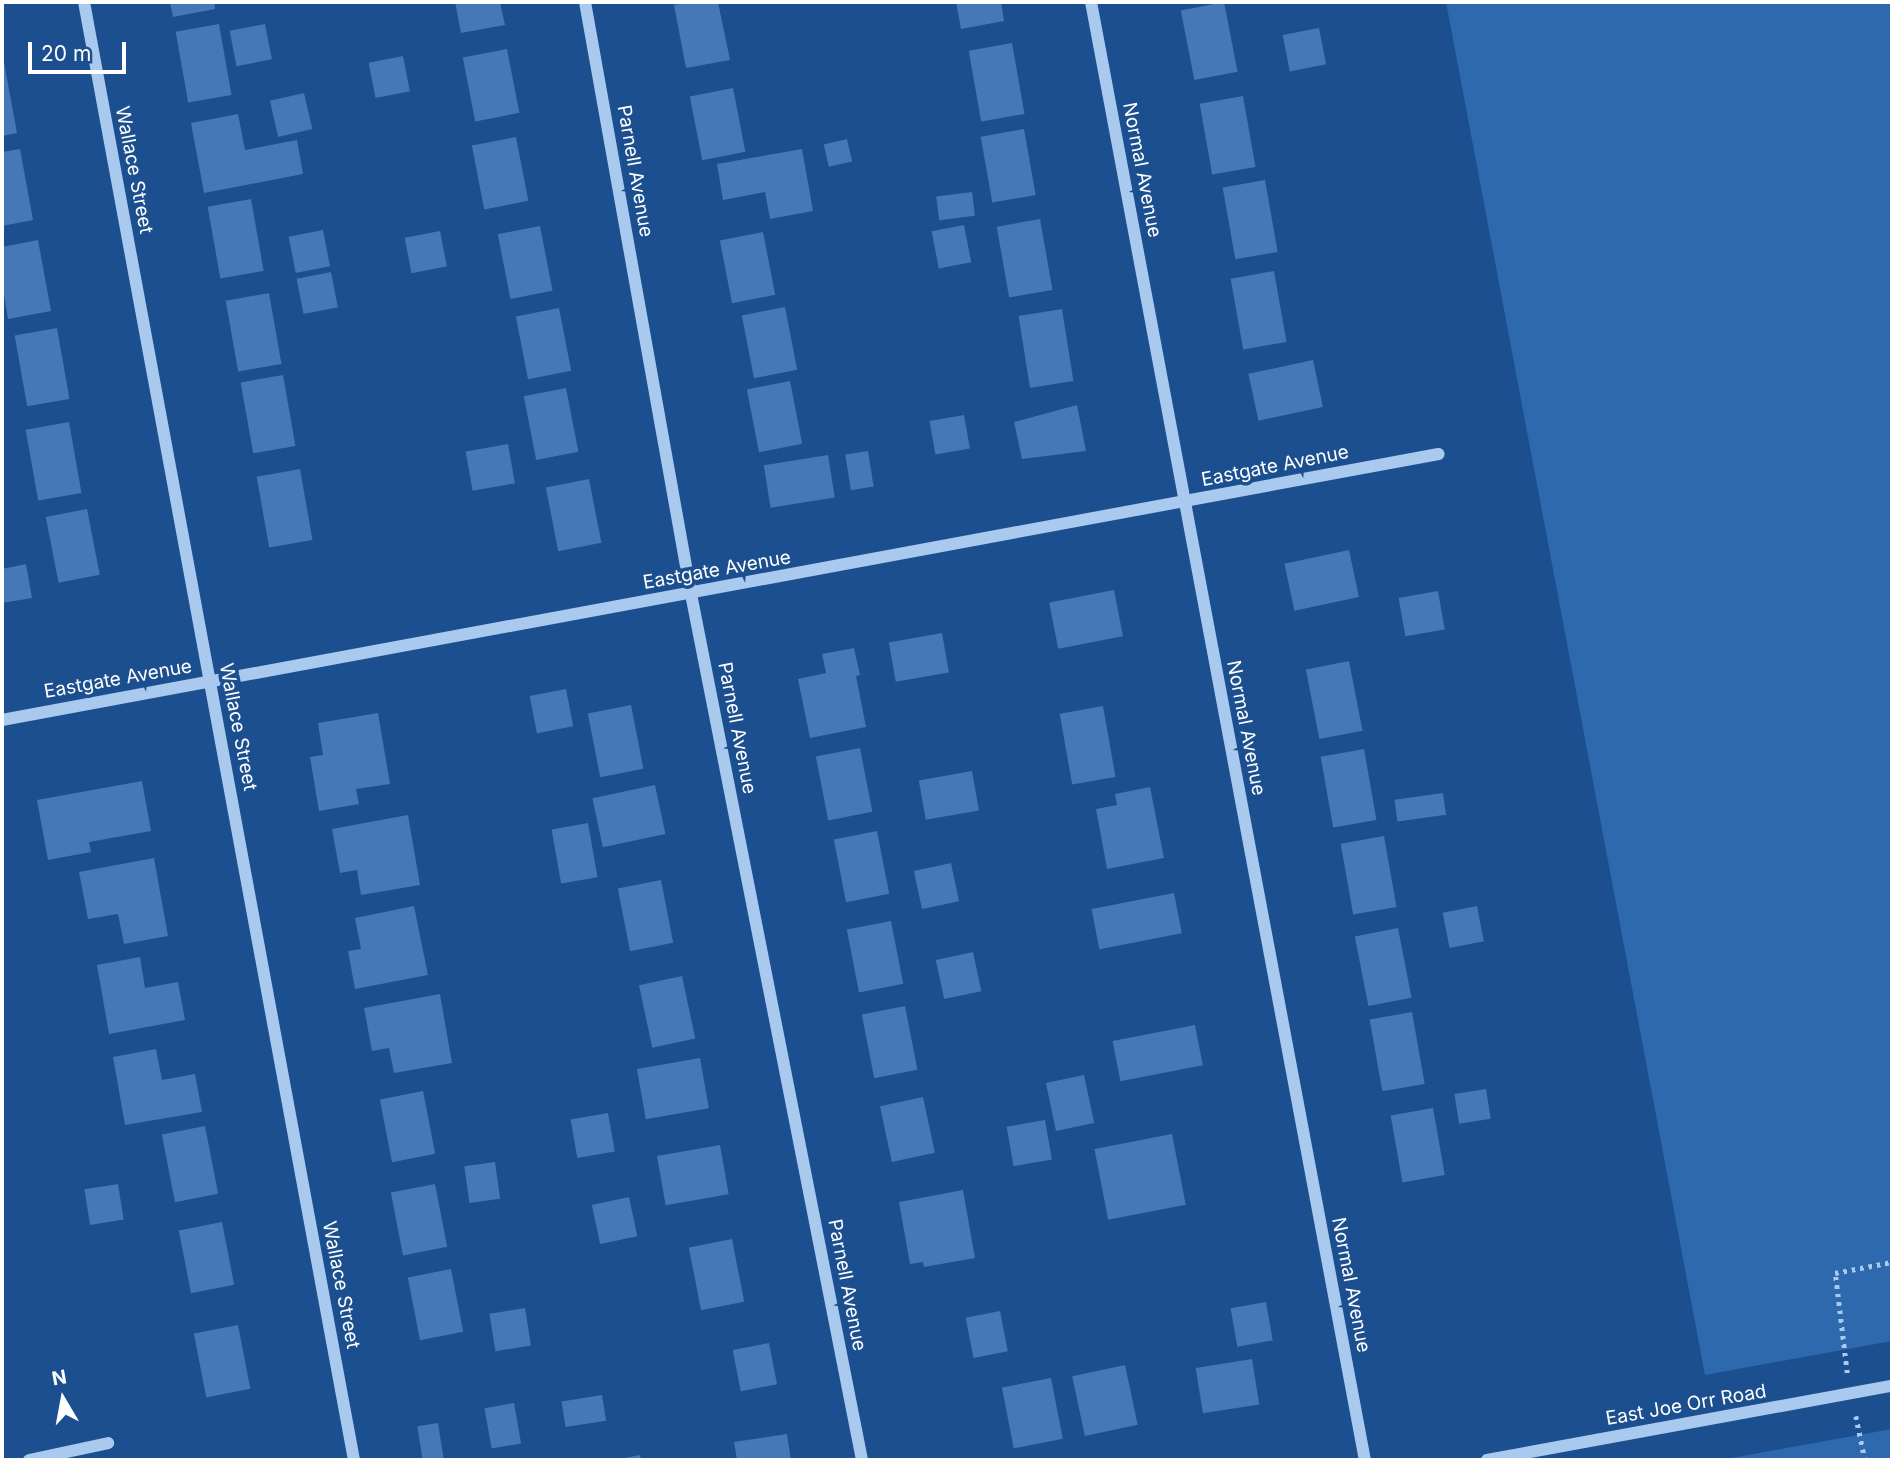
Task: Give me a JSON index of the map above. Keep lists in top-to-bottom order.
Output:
{
  "streets": {
    "street": [
      "Wallace Street",
      "Normal Avenue",
      "Parnell Avenue",
      "Eastgate Avenue",
      "East Joe Orr Road"
    ]
  },
  "crossings": [
    ["Wallace Street", "Eastgate Avenue"],
    ["Normal Avenue", "Eastgate Avenue"],
    ["Parnell Avenue", "Eastgate Avenue"]
  ],
  "scale_bar": "20 m",
  "north": "top"
}
